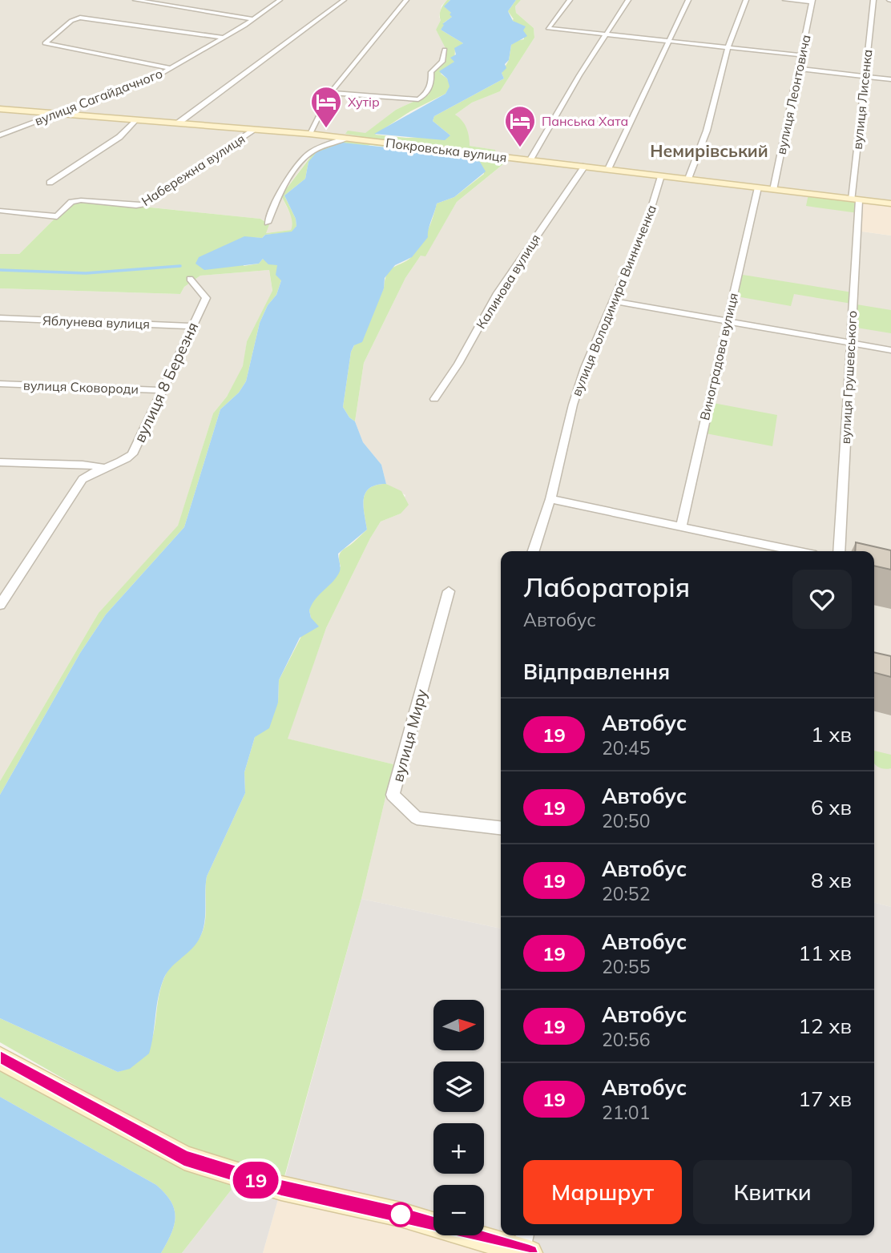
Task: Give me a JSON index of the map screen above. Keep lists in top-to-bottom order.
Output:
{
  "streets": {
    "street": [
      "вулиця Леонтовича",
      "вулиця Сагайдачного",
      "вулиця Лисенка",
      "Покровська вулиця",
      "Набережна вулиця",
      "Калинова вулиця",
      "вулиця Володимира Винниченка",
      "Яблунева вулиця",
      "Виноградова вулиця",
      "вулиця Грушевського",
      "вулиця 8 Березня",
      "вулиця Сковороди",
      "вулиця Миру"
    ]
  },
  "crossings": [
    ["вулиця Леонтовича", "Покровська вулиця"],
    ["вулиця Сагайдачного", "Покровська вулиця"],
    ["вулиця Лисенка", "Покровська вулиця"],
    ["вулиця Лисенка", "вулиця Грушевського"],
    ["Покровська вулиця", "Набережна вулиця"],
    ["Покровська вулиця", "Калинова вулиця"],
    ["Покровська вулиця", "вулиця Володимира Винниченка"],
    ["Покровська вулиця", "Виноградова вулиця"],
    ["Покровська вулиця", "вулиця Грушевського"],
    ["Яблунева вулиця", "вулиця 8 Березня"],
    ["вулиця 8 Березня", "вулиця Сковороди"]
  ],
  "districts": ["Немирівський"],
  "places": {
    "hotel": ["Хутір", "Панська Хата"]
  },
  "lines": ["bus line 19"],
  "north": "right",
  "page": {
    "on_map": "19",
    "heading": [
      ["Лабораторія", "Автобус"],
      "Відправлення"
    ],
    "list": [
      {
        "mark": "19",
        "name": "Автобус",
        "note": "20:45",
        "value": "1 хв"
      },
      {
        "mark": "19",
        "name": "Автобус",
        "note": "20:50",
        "value": "6 хв"
      },
      {
        "mark": "19",
        "name": "Автобус",
        "note": "20:52",
        "value": "8 хв"
      },
      {
        "mark": "19",
        "name": "Автобус",
        "note": "20:55",
        "value": "11 хв"
      },
      {
        "mark": "19",
        "name": "Автобус",
        "note": "20:56",
        "value": "12 хв"
      },
      {
        "mark": "19",
        "name": "Автобус",
        "note": "21:01",
        "value": "17 хв"
      }
    ],
    "map_buttons": ["+", "−"],
    "buttons": ["Маршрут", "Квитки"]
  }
}
